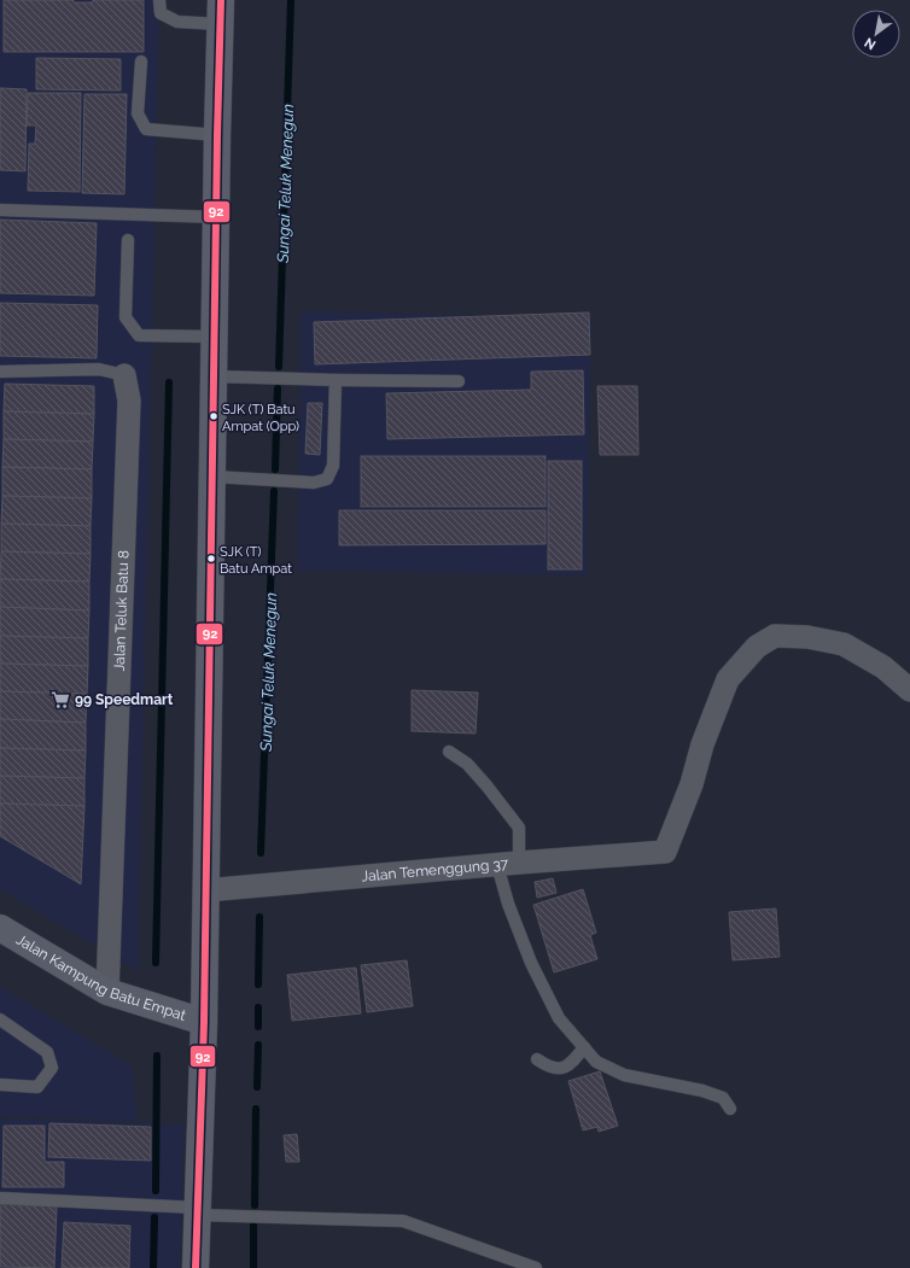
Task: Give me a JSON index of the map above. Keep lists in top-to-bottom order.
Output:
{
  "streets": {
    "main road": ["Jalan Kampung Batu Empat"],
    "street": ["Jalan Teluk Batu 8", "Jalan Temenggung 37"]
  },
  "crossings": [
    ["Jalan Teluk Batu 8", "Jalan Kampung Batu Empat"]
  ],
  "water": ["Sungai Teluk Menegun"],
  "places": {
    "other": ["SJK (T) Batu Ampat (Opp)", "SJK (T) Batu Ampat"],
    "supermarket": ["99 Speedmart"]
  },
  "lines": ["transit line 92"],
  "north": "bottom left"
}
